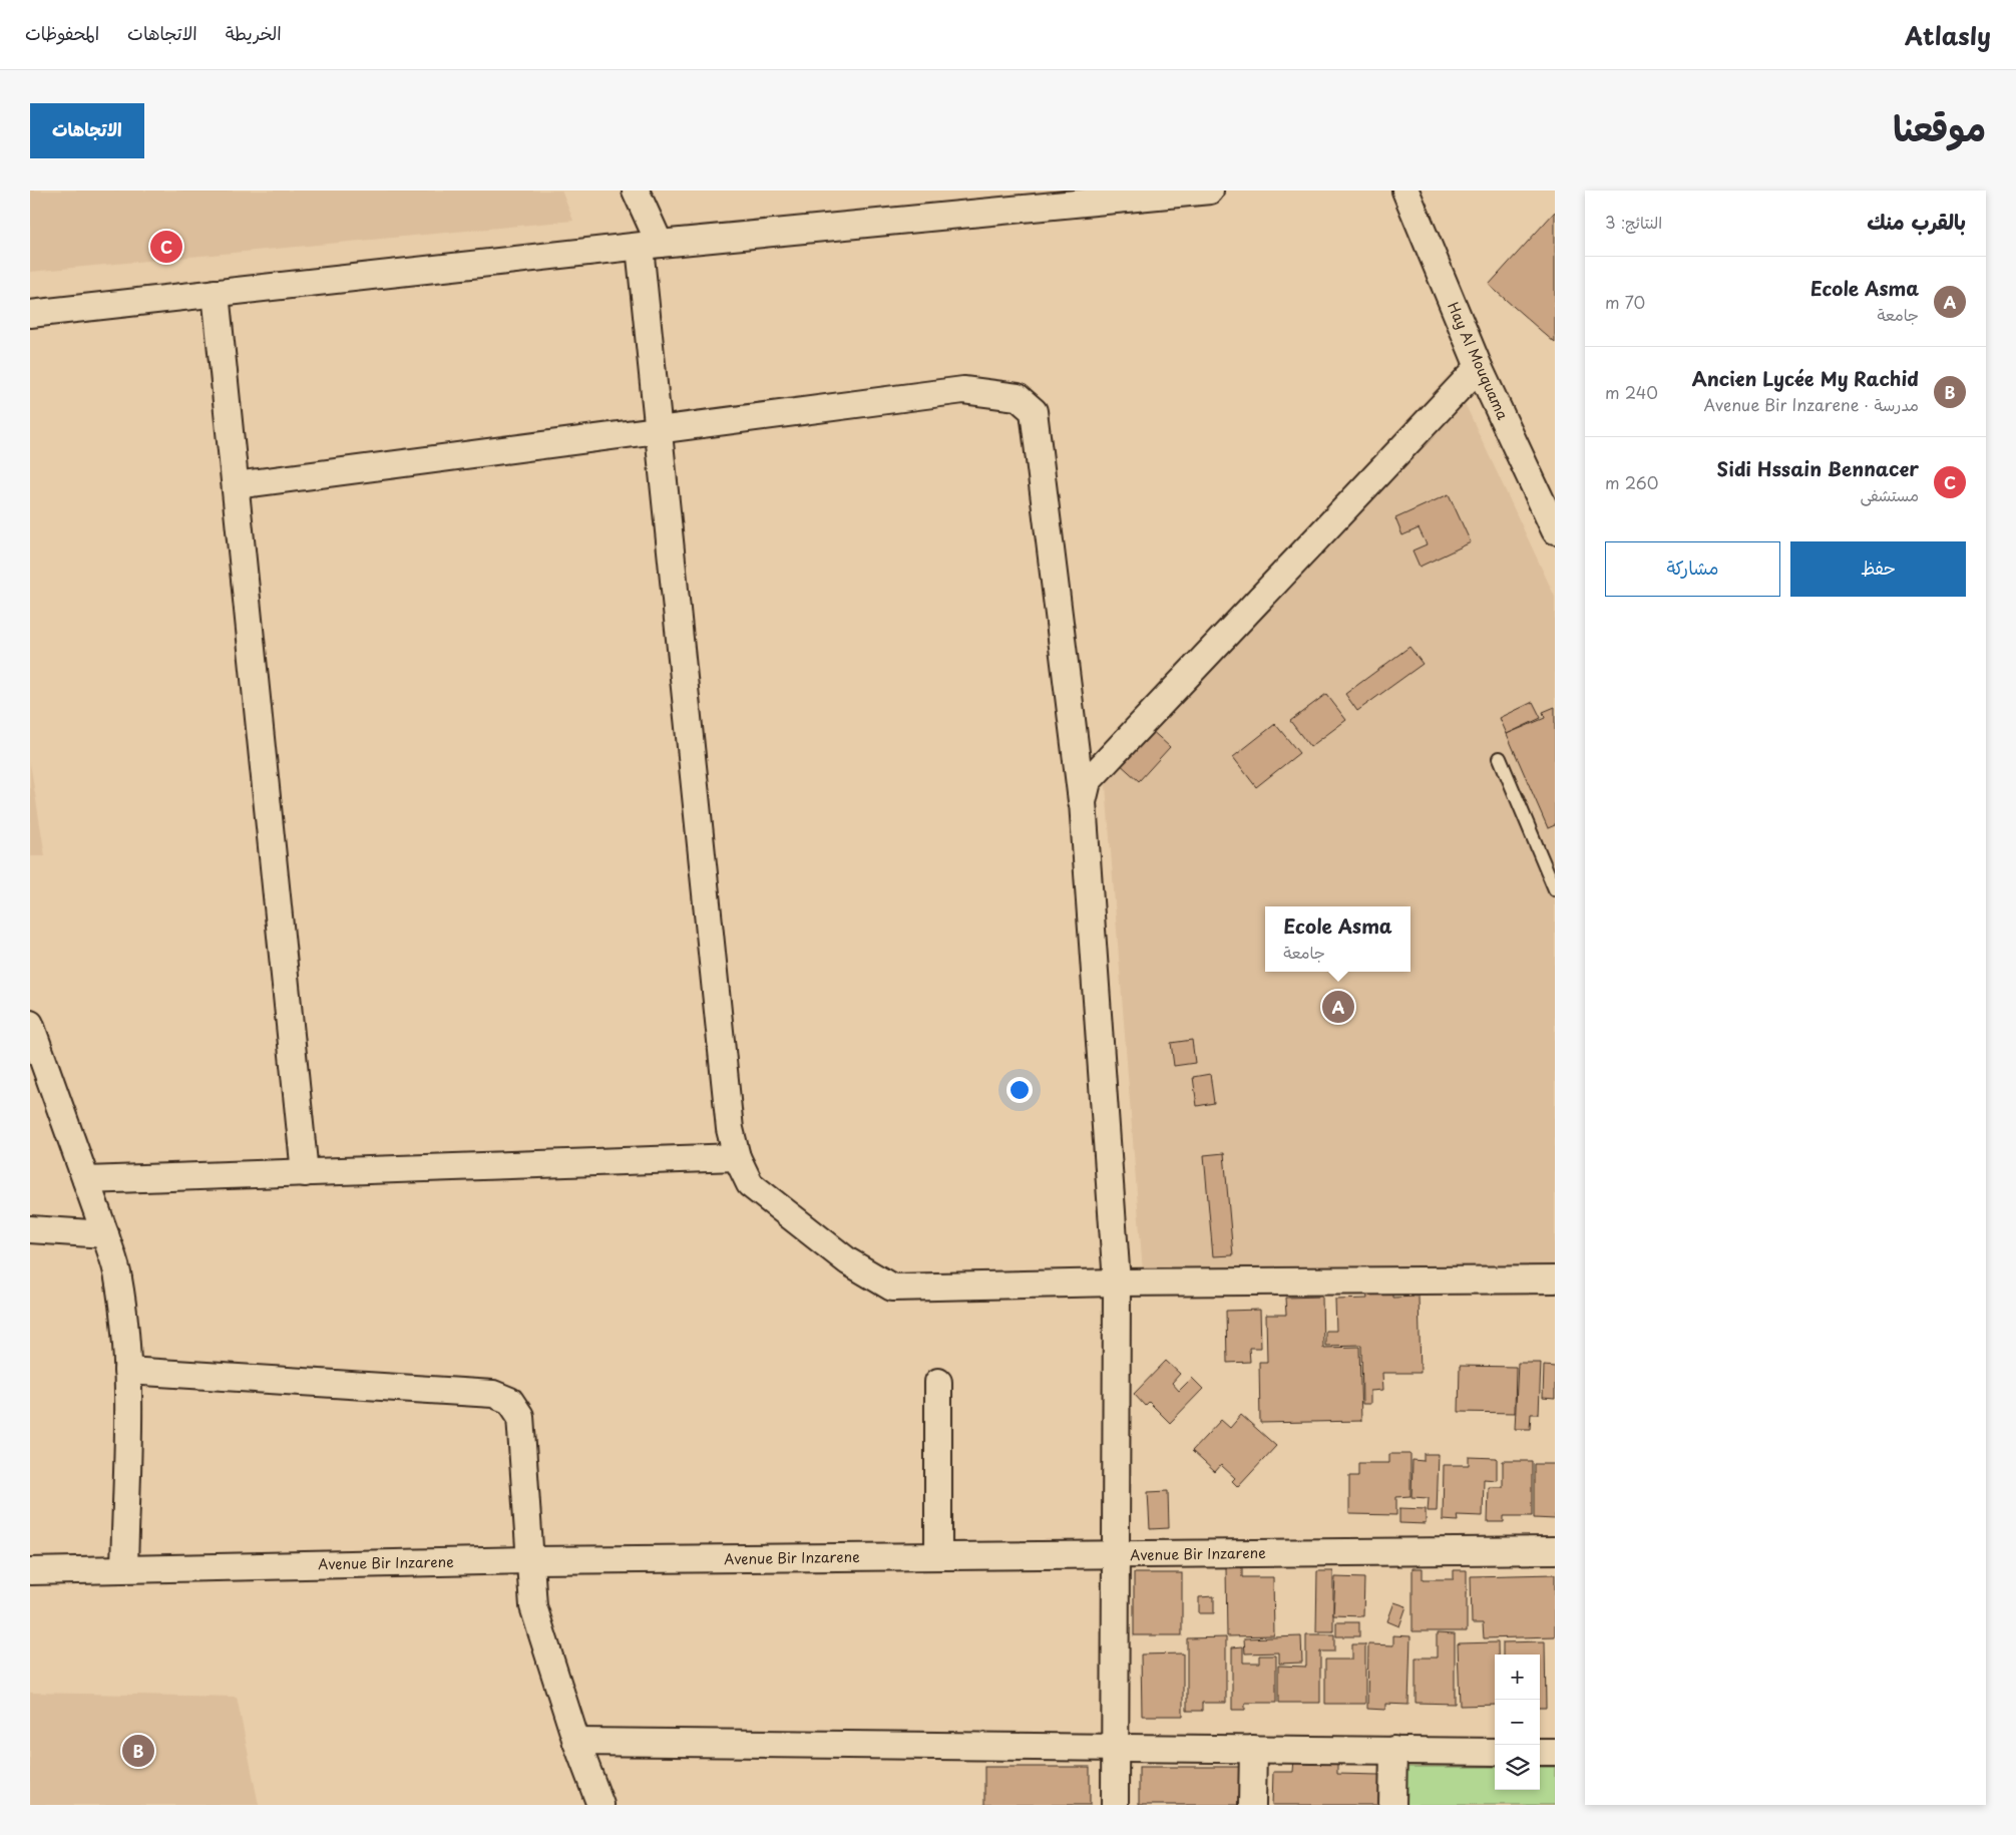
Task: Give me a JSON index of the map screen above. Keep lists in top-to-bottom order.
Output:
{
  "streets": {
    "street": ["Hay Al Mouquama", "Avenue Bir Inzarene"]
  },
  "page": {
    "header": "Atlasly",
    "nav": ["الخريطة", "الاتجاهات", "المحفوظات"],
    "title": "موقعنا",
    "buttons": [
      "الاتجاهات",
      ["حفظ", "مشاركة"]
    ],
    "heading": ["بالقرب منك", "النتائج: 3"],
    "pins": ["C", "A", "B"],
    "list": [
      {
        "mark": "A",
        "name": "Ecole Asma",
        "note": "جامعة",
        "value": "70 m"
      },
      {
        "mark": "B",
        "name": "Ancien Lycée My Rachid",
        "note": "مدرسة · Avenue Bir Inzarene",
        "value": "240 m"
      },
      {
        "mark": "C",
        "name": "Sidi Hssain Bennacer",
        "note": "مستشفى",
        "value": "260 m"
      }
    ],
    "popup": ["Ecole Asma", "جامعة"],
    "map_buttons": ["+", "−"]
  }
}
